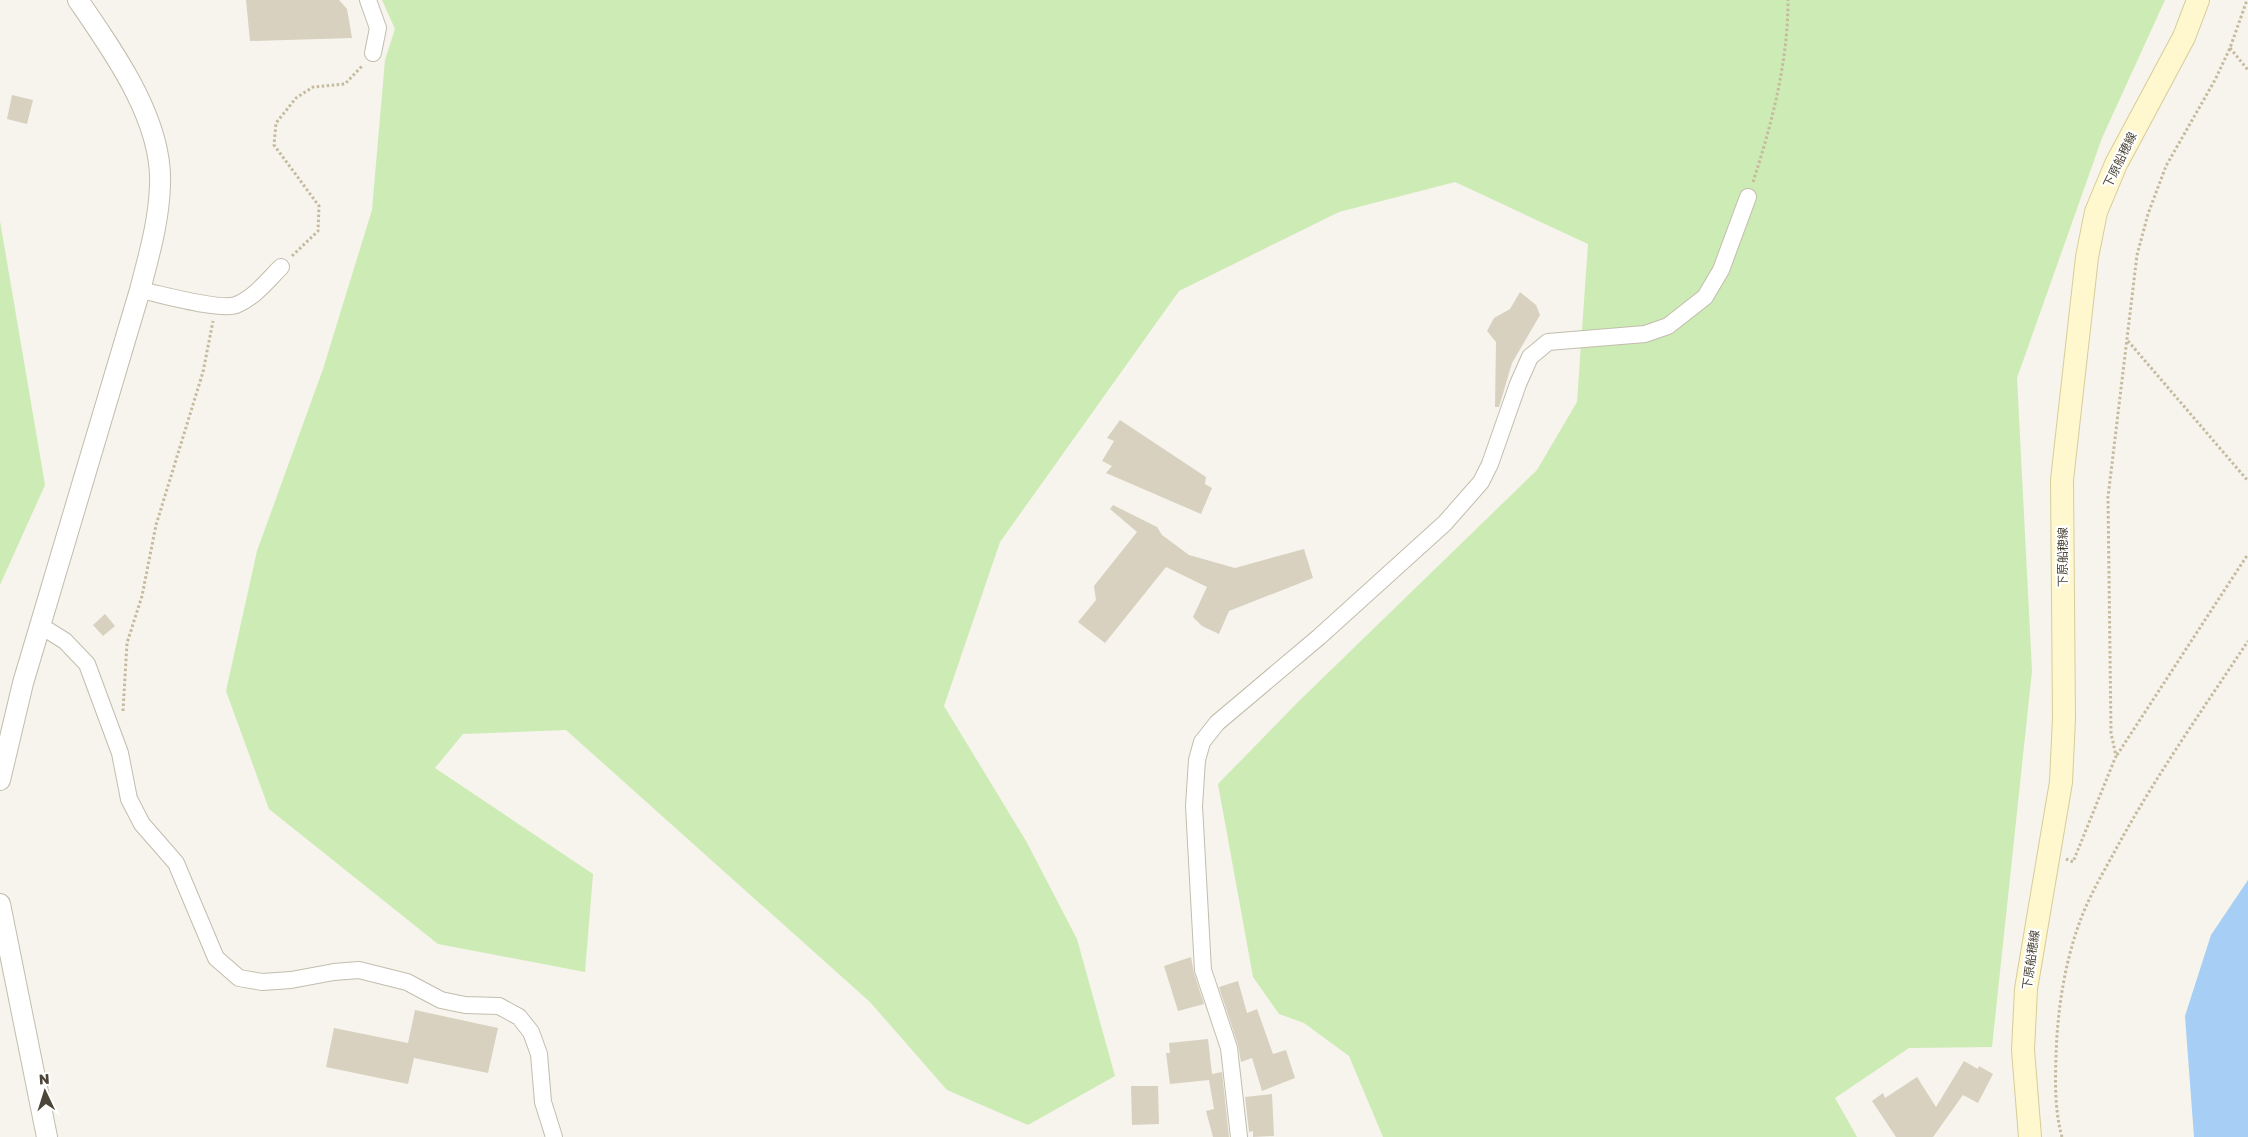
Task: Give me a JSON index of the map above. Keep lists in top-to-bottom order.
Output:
{
  "streets": {
    "main road": ["下原船穂線"]
  },
  "north": "top"
}
